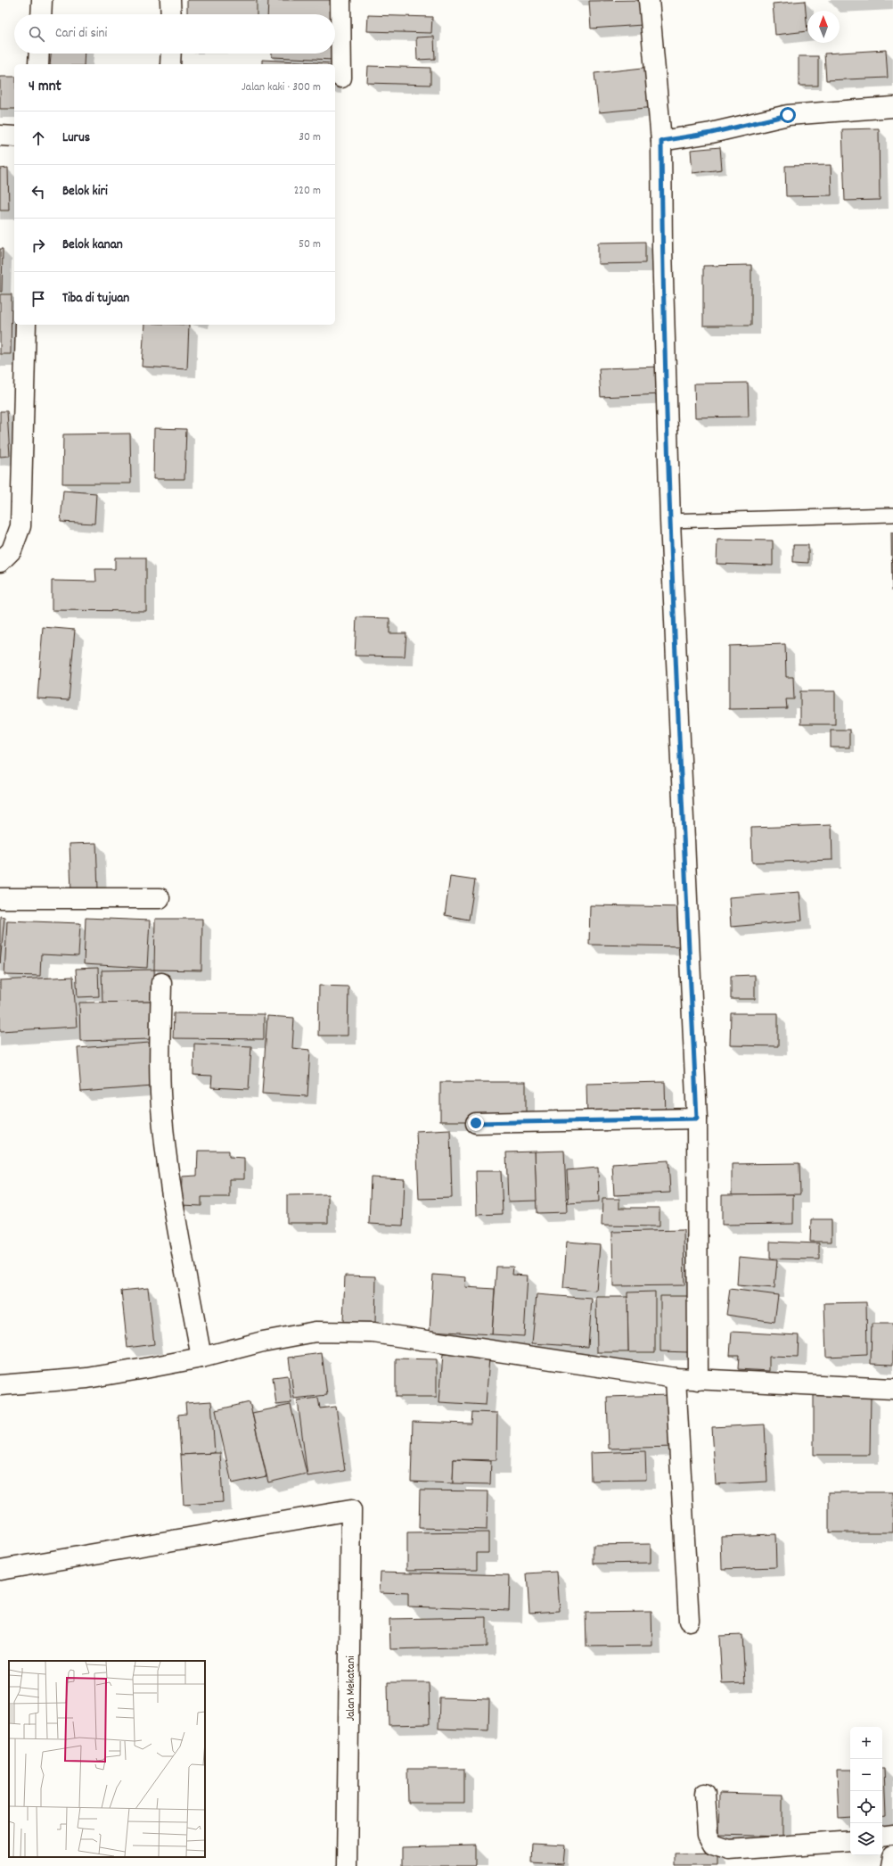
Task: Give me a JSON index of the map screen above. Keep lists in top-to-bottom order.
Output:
{
  "streets": {
    "street": ["Jalan Mekatani"]
  },
  "north": "top",
  "page": {
    "search": "Cari di sini",
    "heading": ["4 mnt", "Jalan kaki · 300 m"],
    "list": [
      ["Lurus", "30 m"],
      ["Belok kiri", "220 m"],
      ["Belok kanan", "50 m"],
      "Tiba di tujuan"
    ],
    "map_buttons": ["+", "−"]
  }
}
